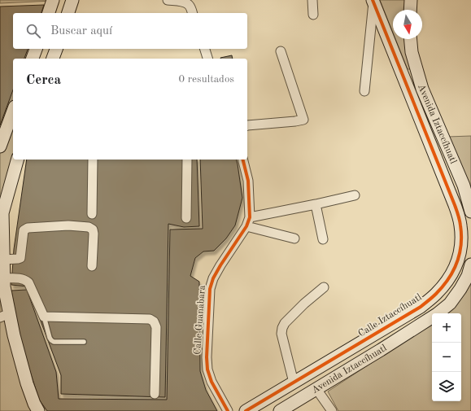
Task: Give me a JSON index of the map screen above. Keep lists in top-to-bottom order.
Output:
{
  "streets": {
    "street": ["Avenida Iztaccíhuatl", "Calle Iztaccíhuatl", "Calle Guanabara"]
  },
  "north": "bottom",
  "page": {
    "search": "Buscar aquí",
    "heading": ["Cerca", "0 resultados"],
    "map_buttons": ["+", "−"]
  }
}
